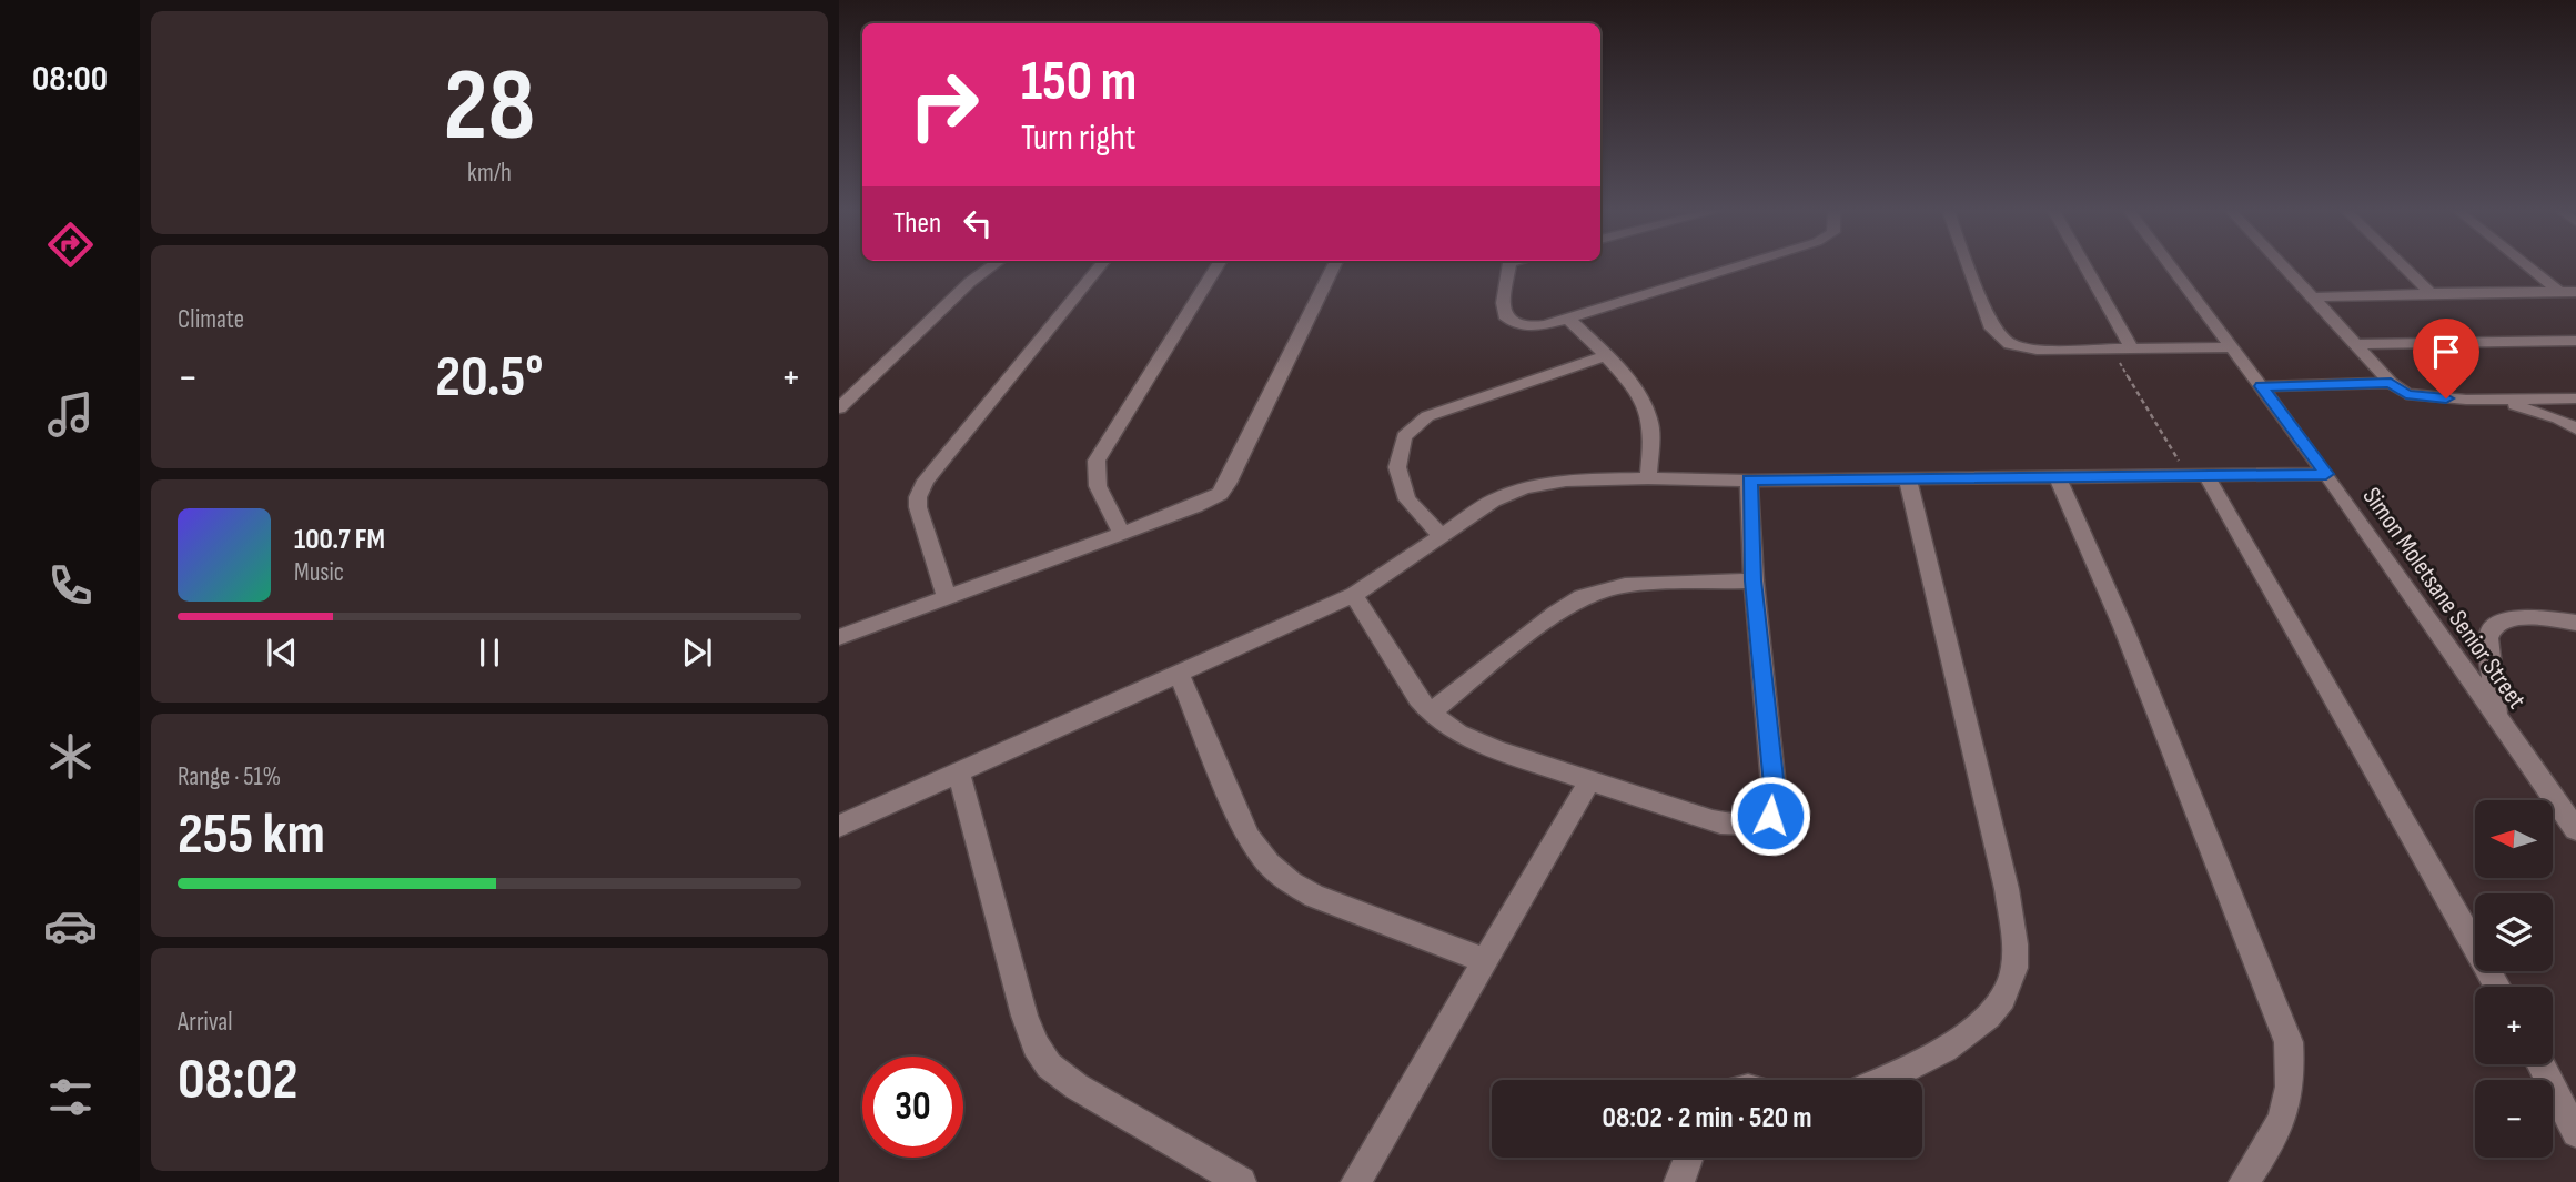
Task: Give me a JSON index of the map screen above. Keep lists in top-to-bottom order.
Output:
{
  "streets": {
    "street": ["Simon Moletsane Senior Street"]
  },
  "north": "left",
  "page": {
    "tabs": "08:00",
    "tile": [
      ["28", "km/h"],
      "Climate",
      ["Range · 51%", "255 km"],
      ["Arrival", "08:02"]
    ],
    "turn": ["150 m", "Turn right"],
    "then": "Then",
    "heat": ["−", "20.5°", "+"],
    "song": ["100.7 FM", "Music"],
    "map_buttons": ["+", "−"],
    "limit": "30",
    "trip": "08:02 · 2 min · 520 m"
  }
}
